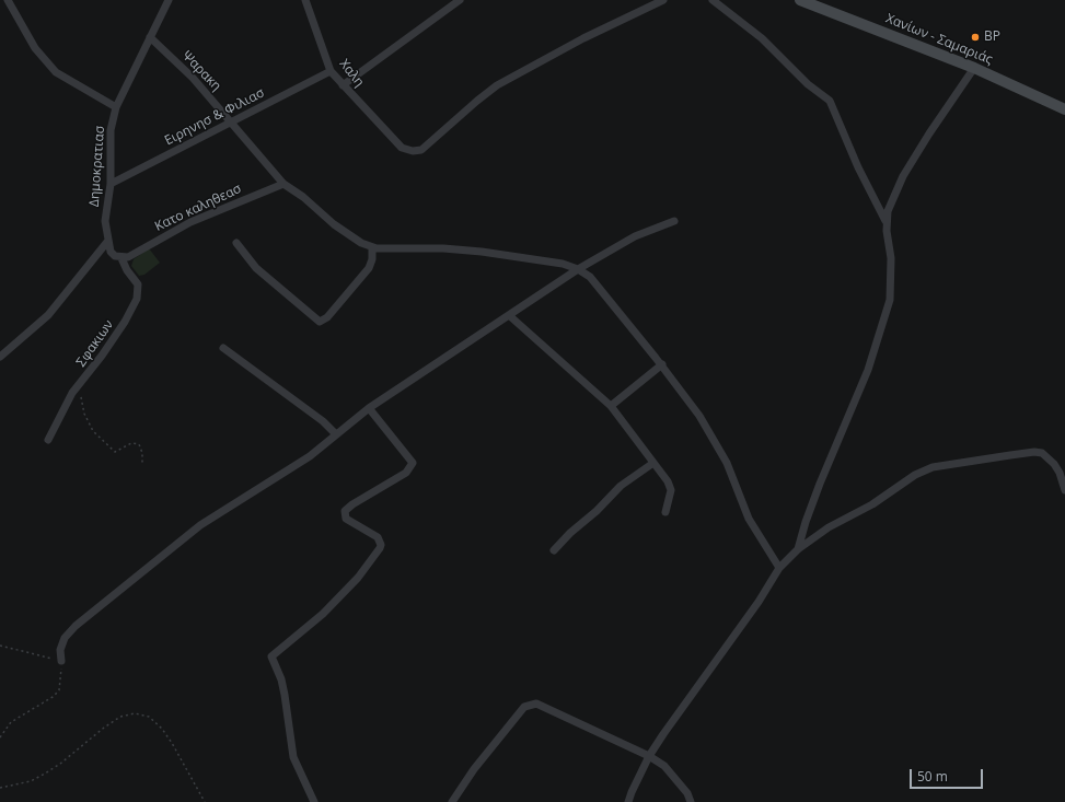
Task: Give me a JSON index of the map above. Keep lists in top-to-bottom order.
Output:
{
  "streets": {
    "main road": ["Χανίων - Σαμαριάς"],
    "street": [
      "Ψαρακη",
      "Χαλη",
      "Ειρηνησ & Φιλιασ",
      "Δημοκρατιασ",
      "Κατο καληθεασ",
      "Σφακιων"
    ]
  },
  "crossings": [
    ["Ψαρακη", "Ειρηνησ & Φιλιασ"],
    ["Ψαρακη", "Δημοκρατιασ"],
    ["Ψαρακη", "Κατο καληθεασ"],
    ["Χαλη", "Ειρηνησ & Φιλιασ"],
    ["Ειρηνησ & Φιλιασ", "Δημοκρατιασ"],
    ["Κατο καληθεασ", "Σφακιων"]
  ],
  "places": ["BP"],
  "scale_bar": "50 m"
}
